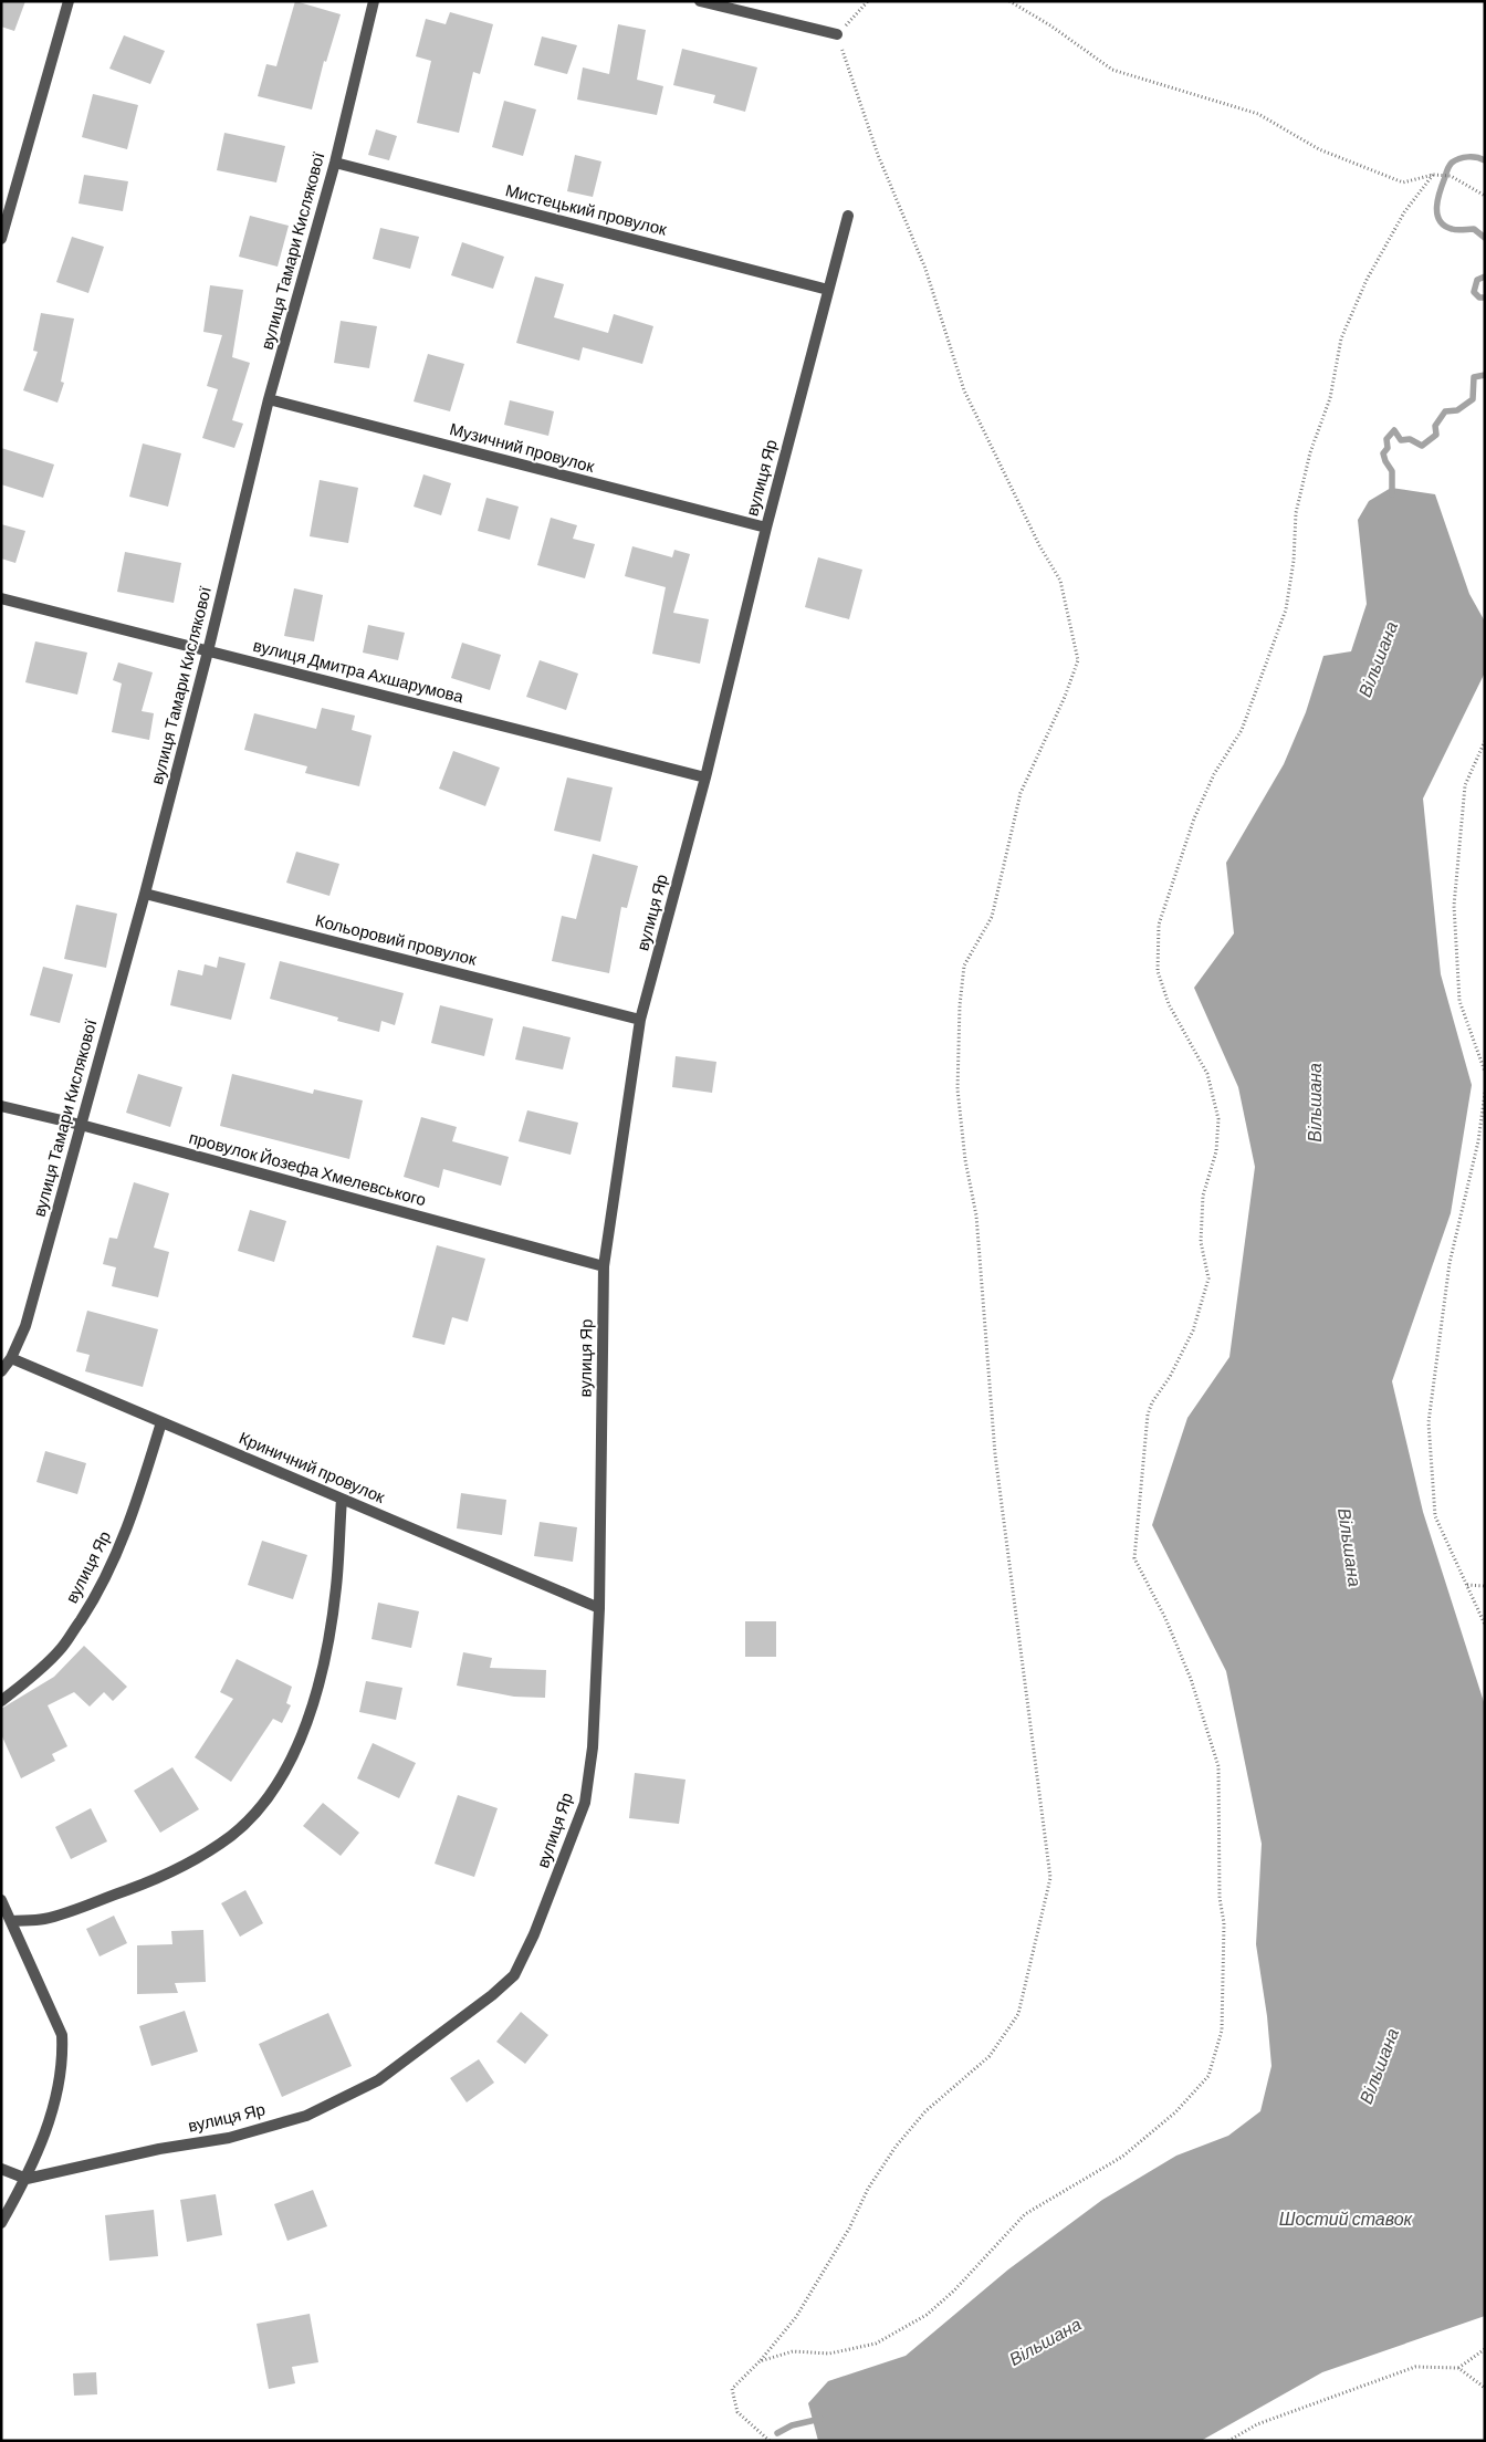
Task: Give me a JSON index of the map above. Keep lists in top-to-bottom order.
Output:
{
  "streets": {
    "street": [
      "Мистецький провулок",
      "вулиця Тамари Кислякової",
      "Музичний провулок",
      "вулиця Яр",
      "вулиця Дмитра Ахшарумова",
      "Кольоровий провулок",
      "провулок Йозефа Хмелевського",
      "Криничний провулок"
    ]
  },
  "crossings": [
    ["Мистецький провулок", "вулиця Тамари Кислякової"],
    ["Мистецький провулок", "вулиця Яр"],
    ["вулиця Тамари Кислякової", "Музичний провулок"],
    ["вулиця Тамари Кислякової", "вулиця Дмитра Ахшарумова"],
    ["вулиця Тамари Кислякової", "Кольоровий провулок"],
    ["вулиця Тамари Кислякової", "провулок Йозефа Хмелевського"],
    ["вулиця Тамари Кислякової", "Криничний провулок"],
    ["Музичний провулок", "вулиця Яр"],
    ["вулиця Яр", "вулиця Дмитра Ахшарумова"],
    ["вулиця Яр", "Кольоровий провулок"],
    ["вулиця Яр", "провулок Йозефа Хмелевського"],
    ["вулиця Яр", "Криничний провулок"]
  ],
  "water": ["Вільшана", "Шостий ставок"]
}
